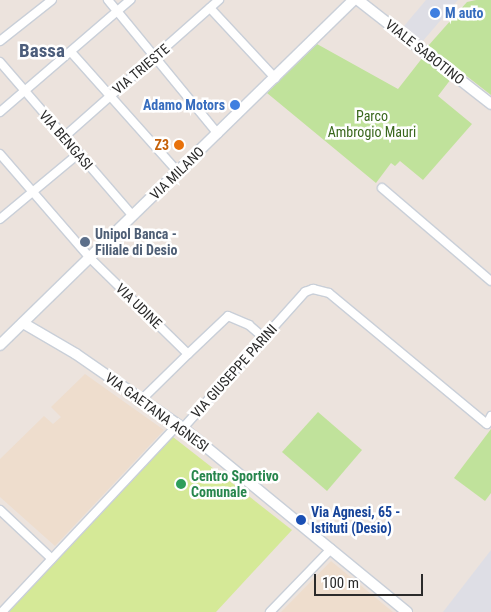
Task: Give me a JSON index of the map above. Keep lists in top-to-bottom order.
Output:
{
  "streets": {
    "street": [
      "VIALE SABOTINO",
      "VIA TRIESTE",
      "VIA BENGASI",
      "VIA MILANO",
      "VIA UDINE",
      "VIA GIUSEPPE PARINI",
      "VIA GAETANA AGNESI"
    ]
  },
  "crossings": [
    ["VIA TRIESTE", "VIA BENGASI"],
    ["VIA BENGASI", "VIA MILANO"],
    ["VIA MILANO", "VIA UDINE"],
    ["VIA MILANO", "VIA GAETANA AGNESI"],
    ["VIA GIUSEPPE PARINI", "VIA GAETANA AGNESI"]
  ],
  "districts": ["Bassa"],
  "parks": ["Parco Ambrogio Mauri"],
  "places": [
    "M auto",
    "Adamo Motors",
    "Z3",
    "Unipol Banca - Filiale di Desio",
    "Centro Sportivo Comunale",
    "Via Agnesi, 65 - Istituti (Desio)"
  ],
  "scale_bar": "100 m"
}
